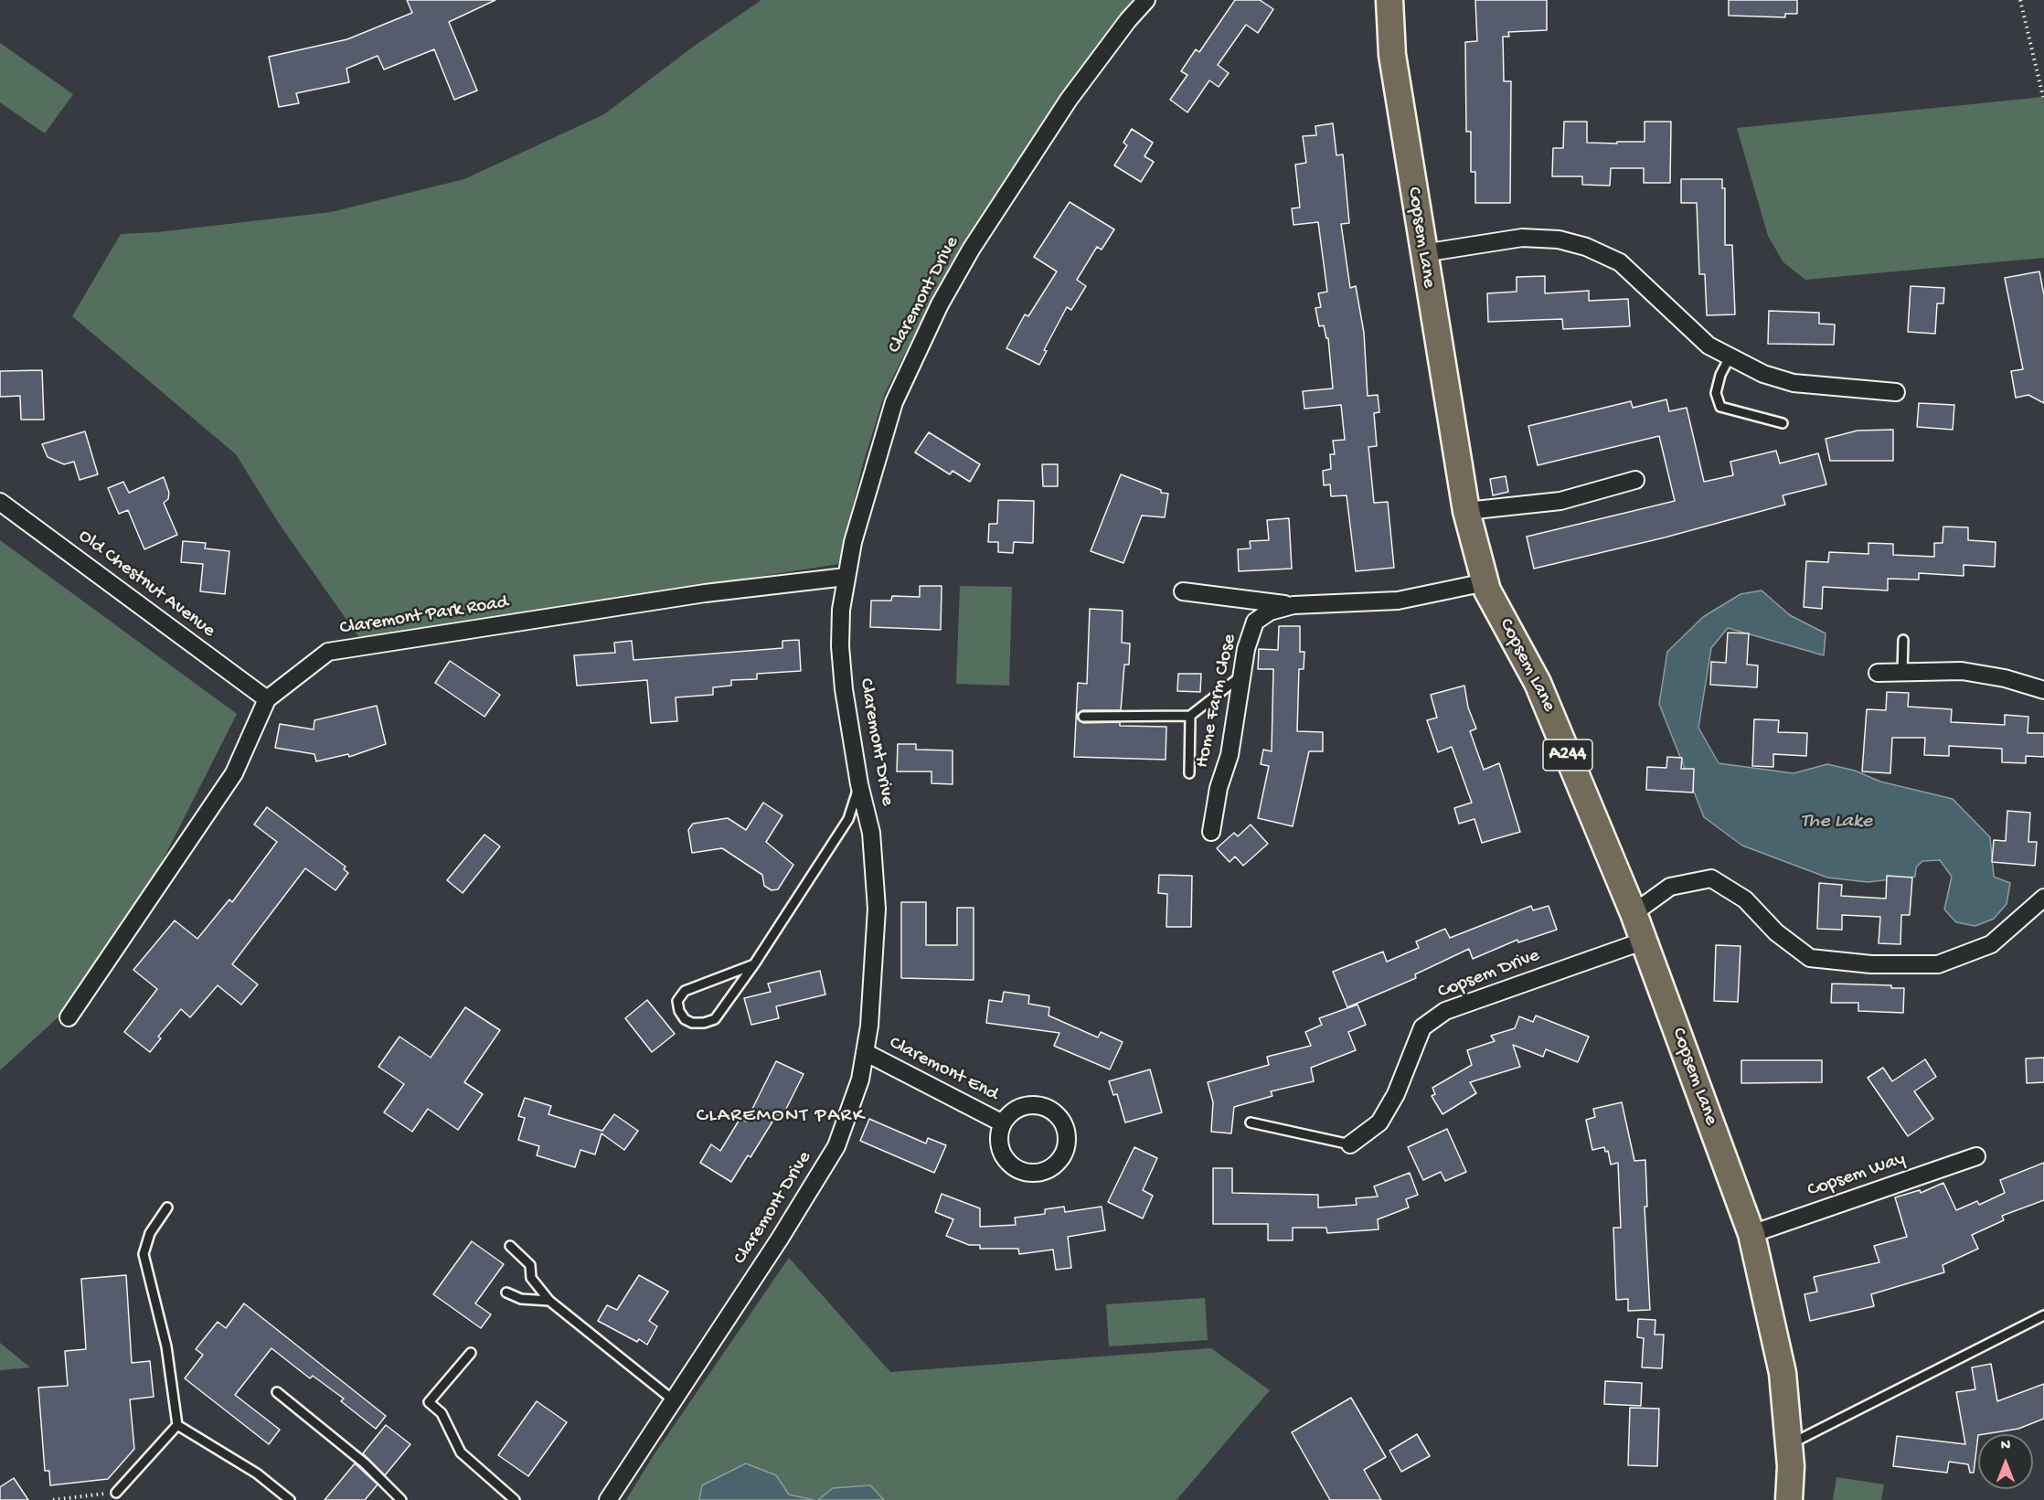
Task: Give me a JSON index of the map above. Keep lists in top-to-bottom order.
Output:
{
  "streets": {
    "main road": ["Copsem Lane", "A244"],
    "street": [
      "Claremont Drive",
      "Old Chestnut Avenue",
      "Claremont Park Road",
      "Home Farm Close",
      "Copsem Drive",
      "Claremont End",
      "Copsem Way"
    ]
  },
  "crossings": [
    ["Copsem Lane", "Home Farm Close"],
    ["Copsem Lane", "Copsem Drive"],
    ["Copsem Lane", "Copsem Way"],
    ["Claremont Drive", "Claremont Park Road"],
    ["Claremont Drive", "Claremont End"],
    ["Old Chestnut Avenue", "Claremont Park Road"]
  ],
  "districts": ["CLAREMONT PARK"],
  "water": ["The Lake"],
  "north": "top"
}
